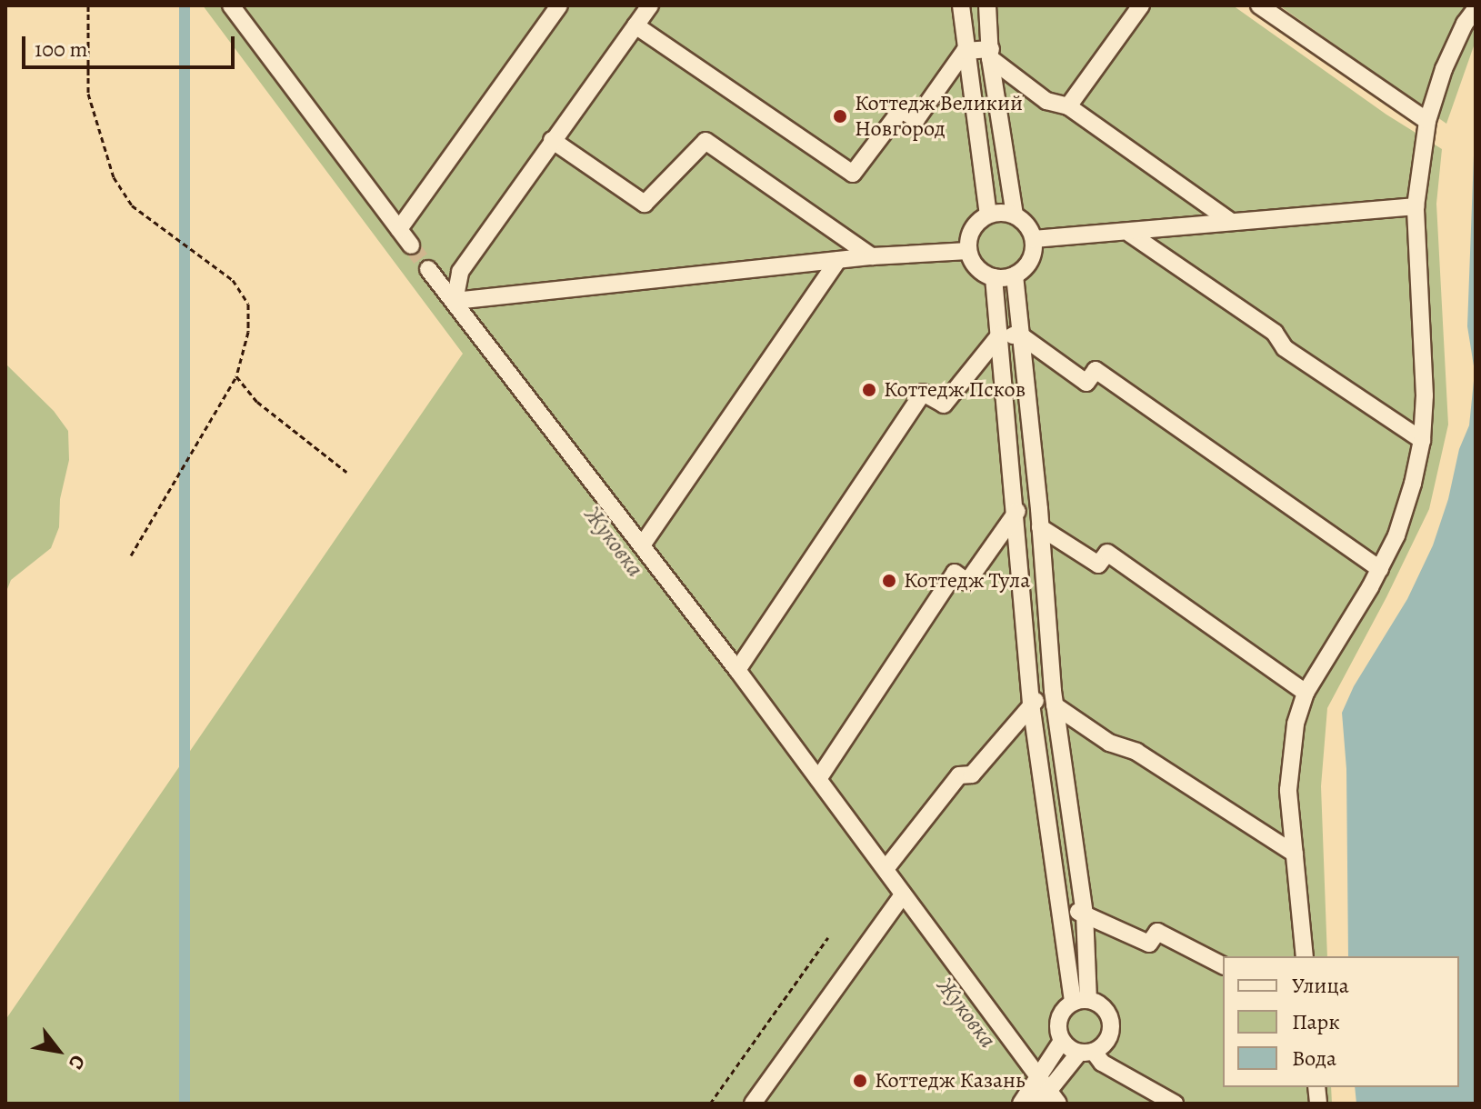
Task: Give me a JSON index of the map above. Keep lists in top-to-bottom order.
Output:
{
  "water": ["Жуковка"],
  "places": [
    "Коттедж Великий Новгород",
    "Коттедж Псков",
    "Коттедж Тула",
    "Коттедж Казань"
  ],
  "legend": ["Улица", "Парк", "Вода"],
  "scale_bar": "100 m",
  "north": "bottom right"
}
